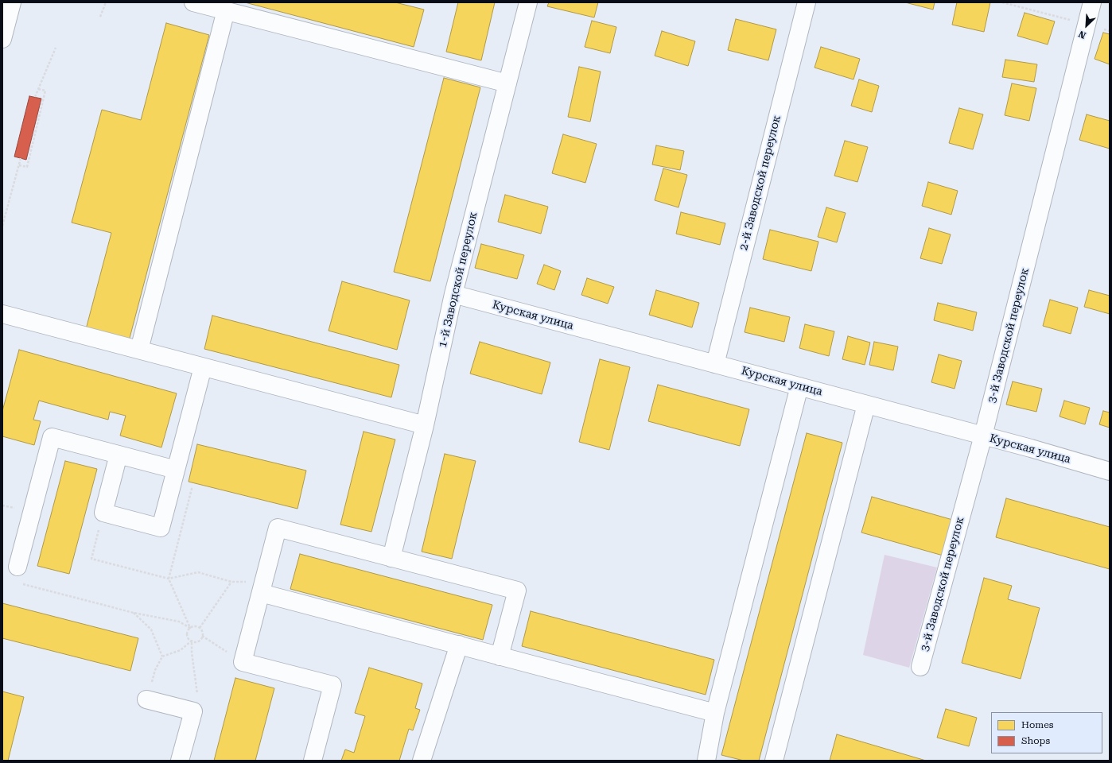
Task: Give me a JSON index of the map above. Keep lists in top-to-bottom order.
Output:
{
  "streets": {
    "street": [
      "2-й Заводской переулок",
      "1-й Заводской переулок",
      "Курская улица",
      "3-й Заводской переулок"
    ]
  },
  "crossings": [
    ["2-й Заводской переулок", "Курская улица"],
    ["1-й Заводской переулок", "Курская улица"],
    ["Курская улица", "3-й Заводской переулок"]
  ],
  "legend": ["Homes", "Shops"],
  "north": "bottom left"
}
